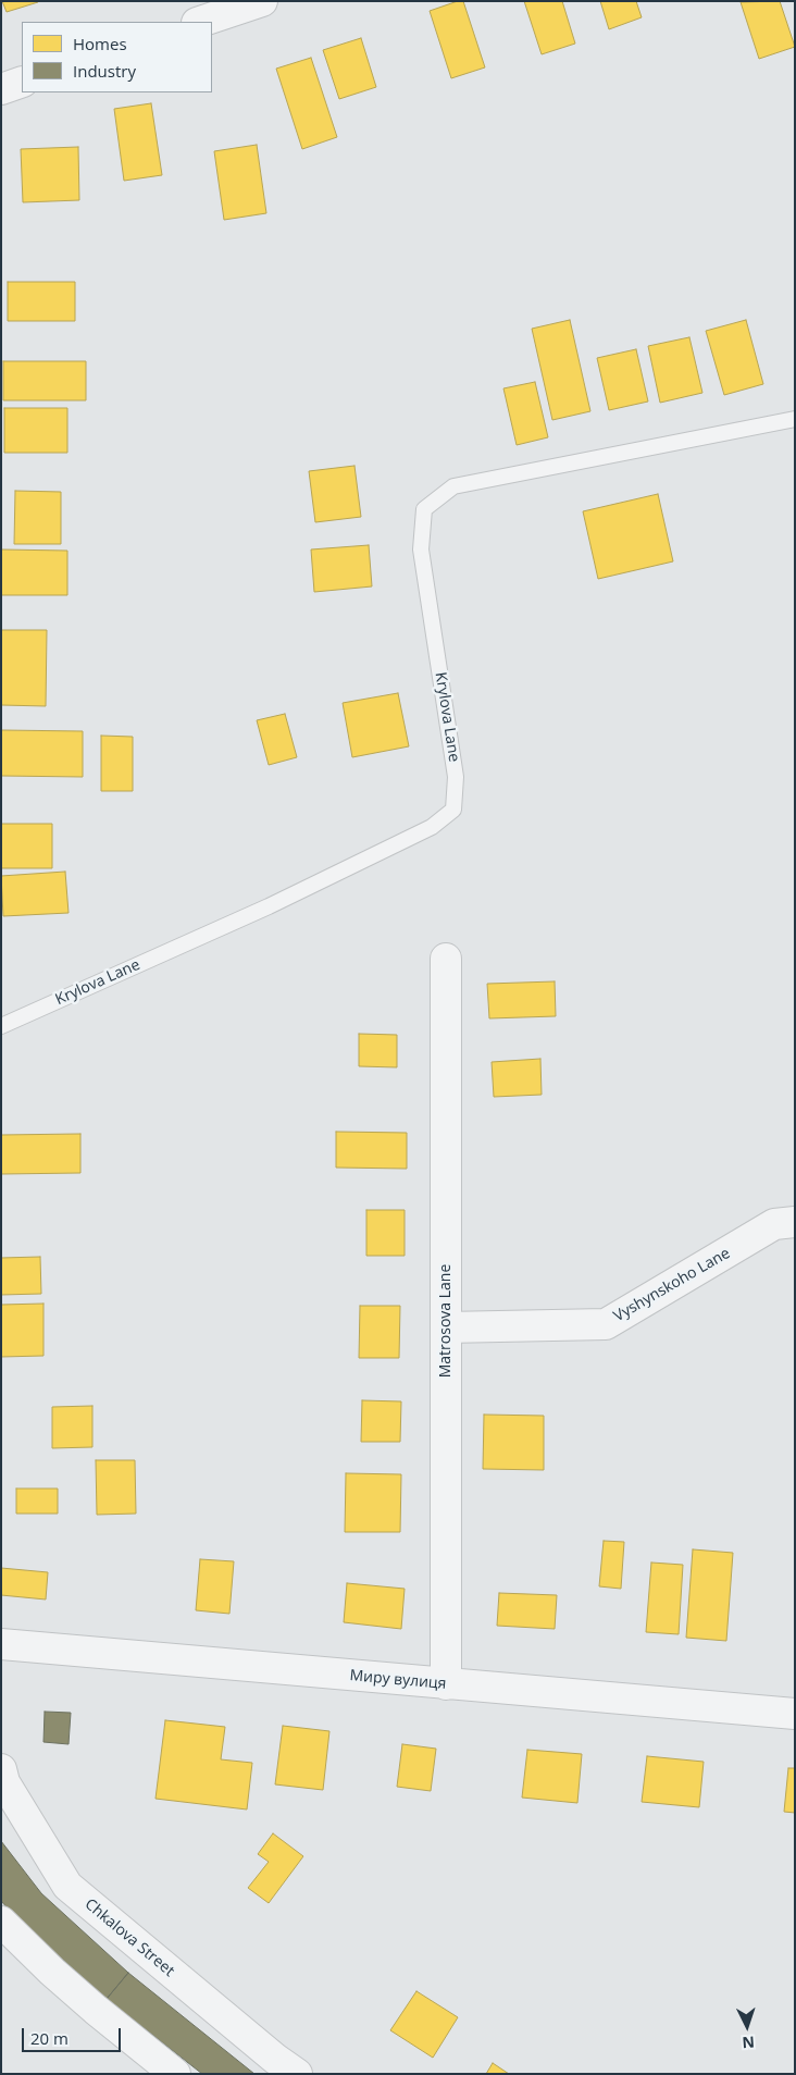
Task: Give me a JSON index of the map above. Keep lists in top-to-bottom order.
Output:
{
  "streets": {
    "street": [
      "Vyshynskoho Lane",
      "Matrosova Lane",
      "Миру вулиця",
      "Chkalova Street"
    ],
    "lane": ["Krylova Lane"]
  },
  "crossings": [
    ["Vyshynskoho Lane", "Matrosova Lane"],
    ["Matrosova Lane", "Миру вулиця"]
  ],
  "legend": ["Homes", "Industry"],
  "scale_bar": "20 m",
  "north": "bottom"
}
